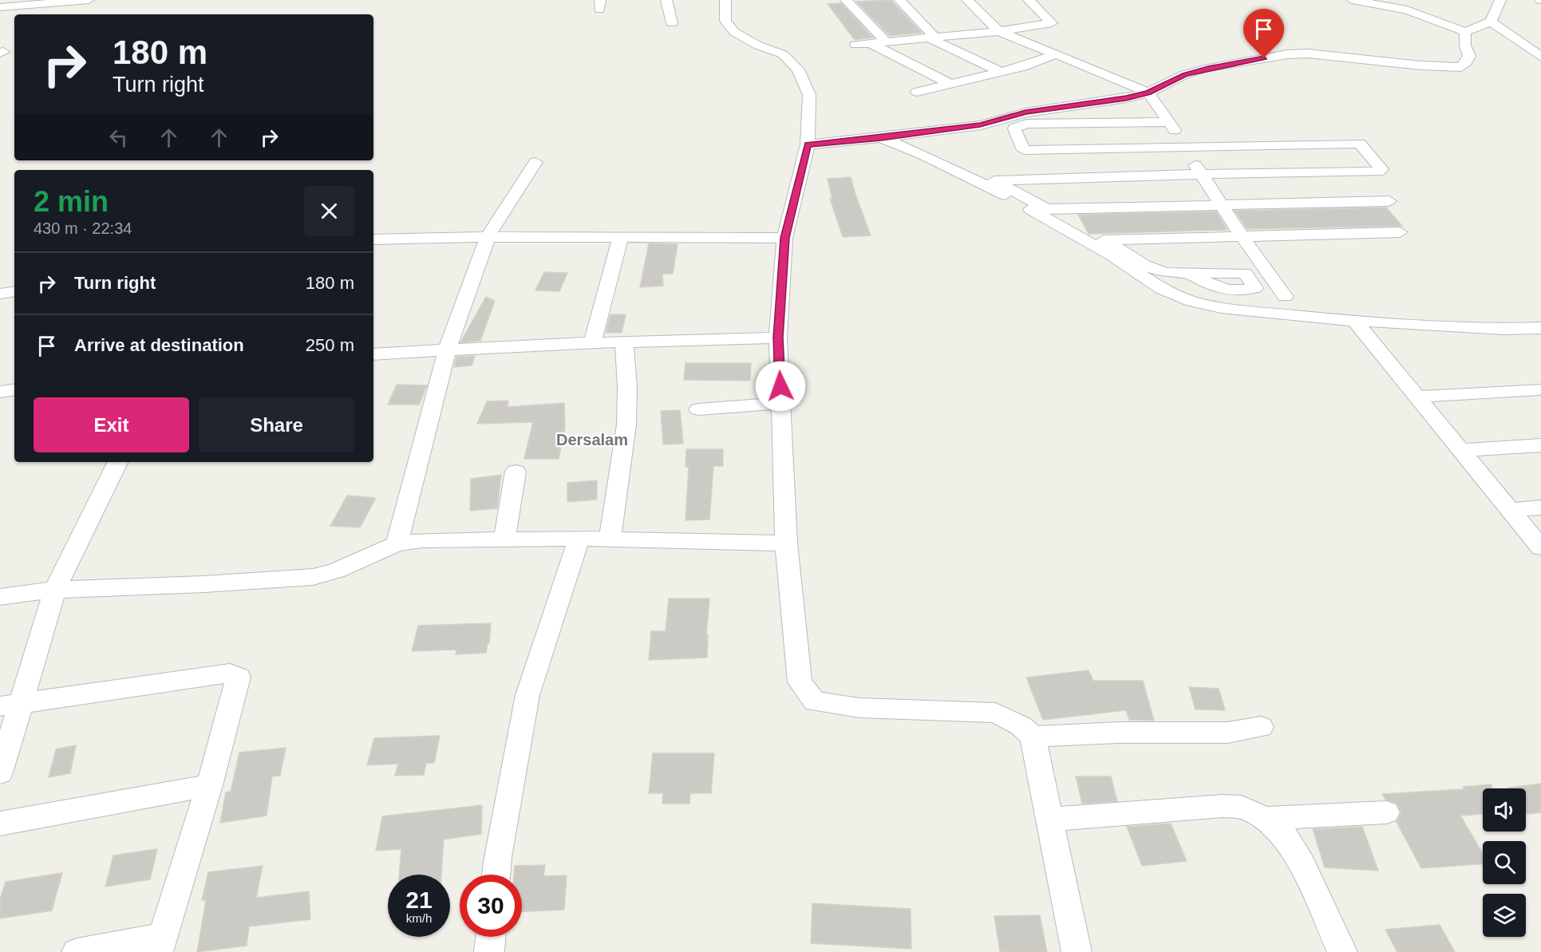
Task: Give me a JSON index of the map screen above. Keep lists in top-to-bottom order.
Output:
{
  "districts": ["Dersalam"],
  "page": {
    "turn": ["180 m", "Turn right"],
    "heading": ["2 min", "430 m · 22:34"],
    "list": [
      {
        "name": "Turn right",
        "value": "180 m"
      },
      {
        "name": "Arrive at destination",
        "value": "250 m"
      }
    ],
    "buttons": ["Exit", "Share"],
    "speed": "21 km/h",
    "limit": "30"
  }
}
